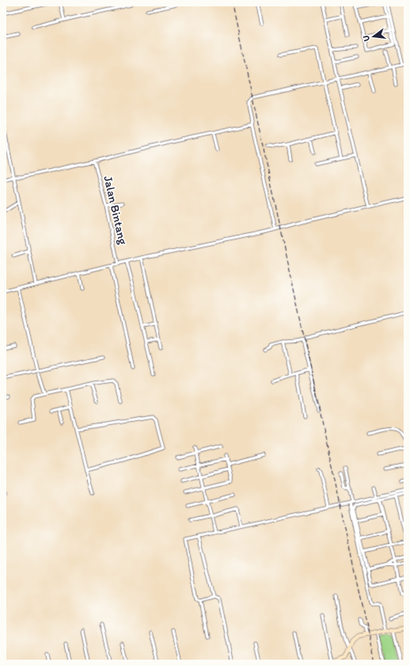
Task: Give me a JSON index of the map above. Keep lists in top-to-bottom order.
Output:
{
  "streets": {
    "street": ["Jalan Bintang"]
  },
  "north": "left"
}
